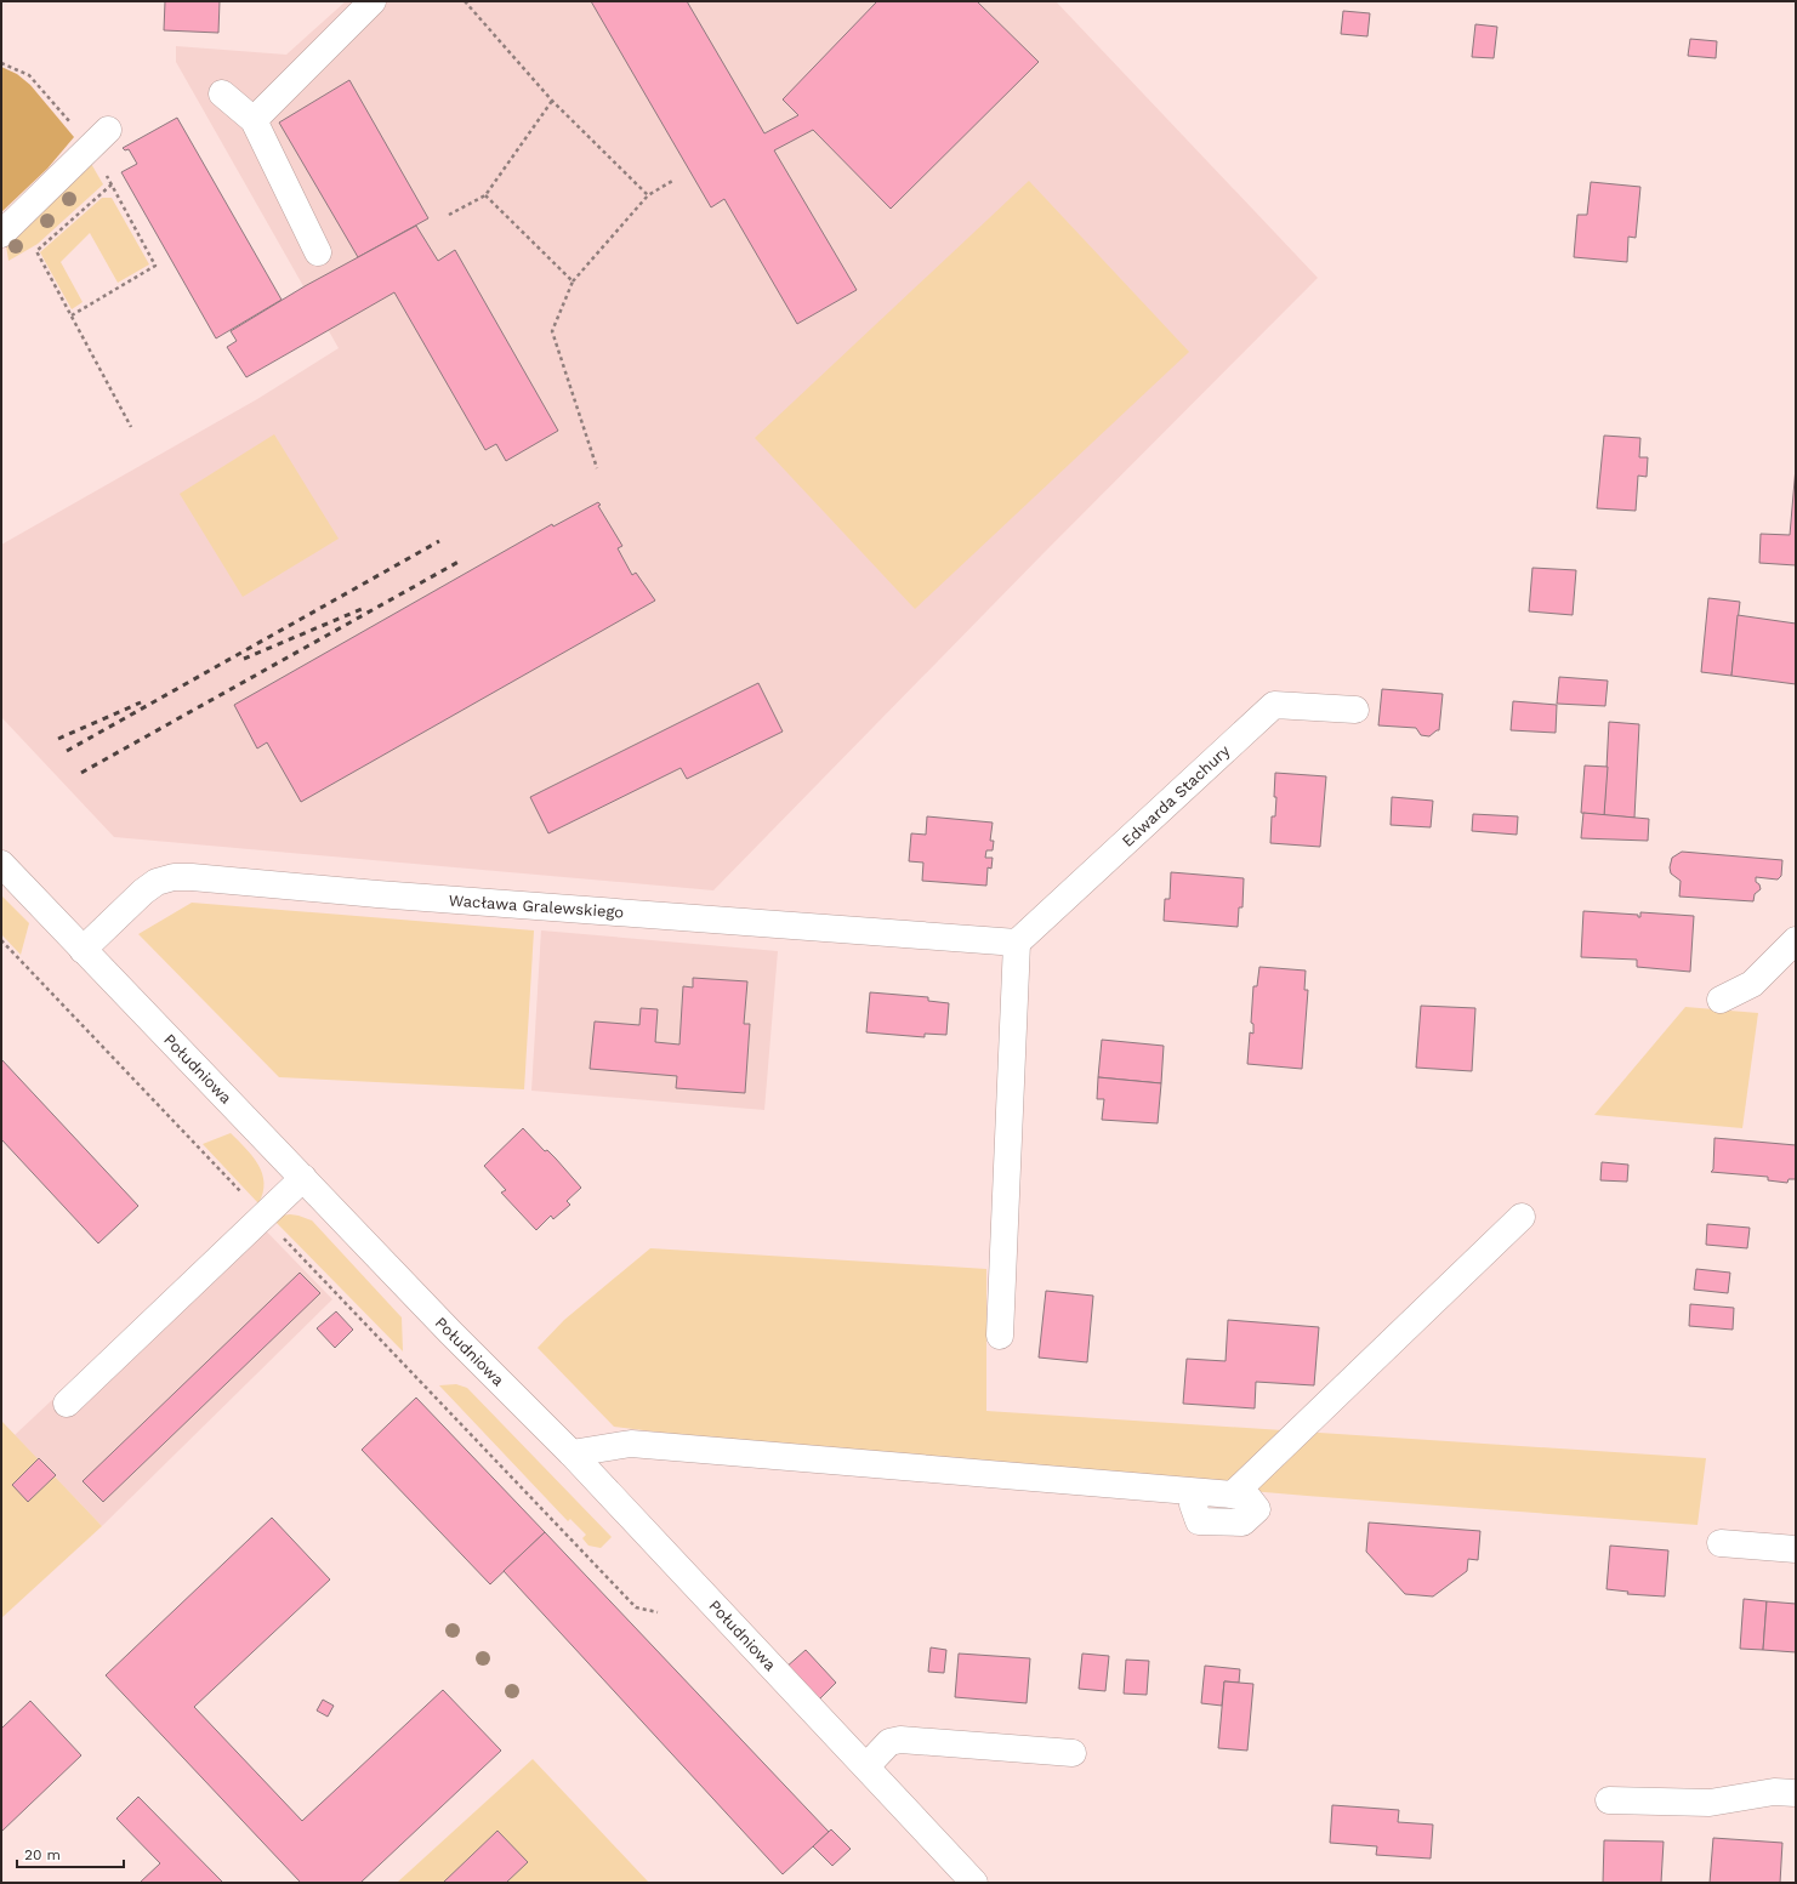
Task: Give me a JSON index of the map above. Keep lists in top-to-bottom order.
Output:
{
  "streets": {
    "street": ["Edwarda Stachury", "Wacława Gralewskiego", "Południowa"]
  },
  "crossings": [
    ["Edwarda Stachury", "Wacława Gralewskiego"],
    ["Wacława Gralewskiego", "Południowa"]
  ],
  "scale_bar": "20 m"
}
